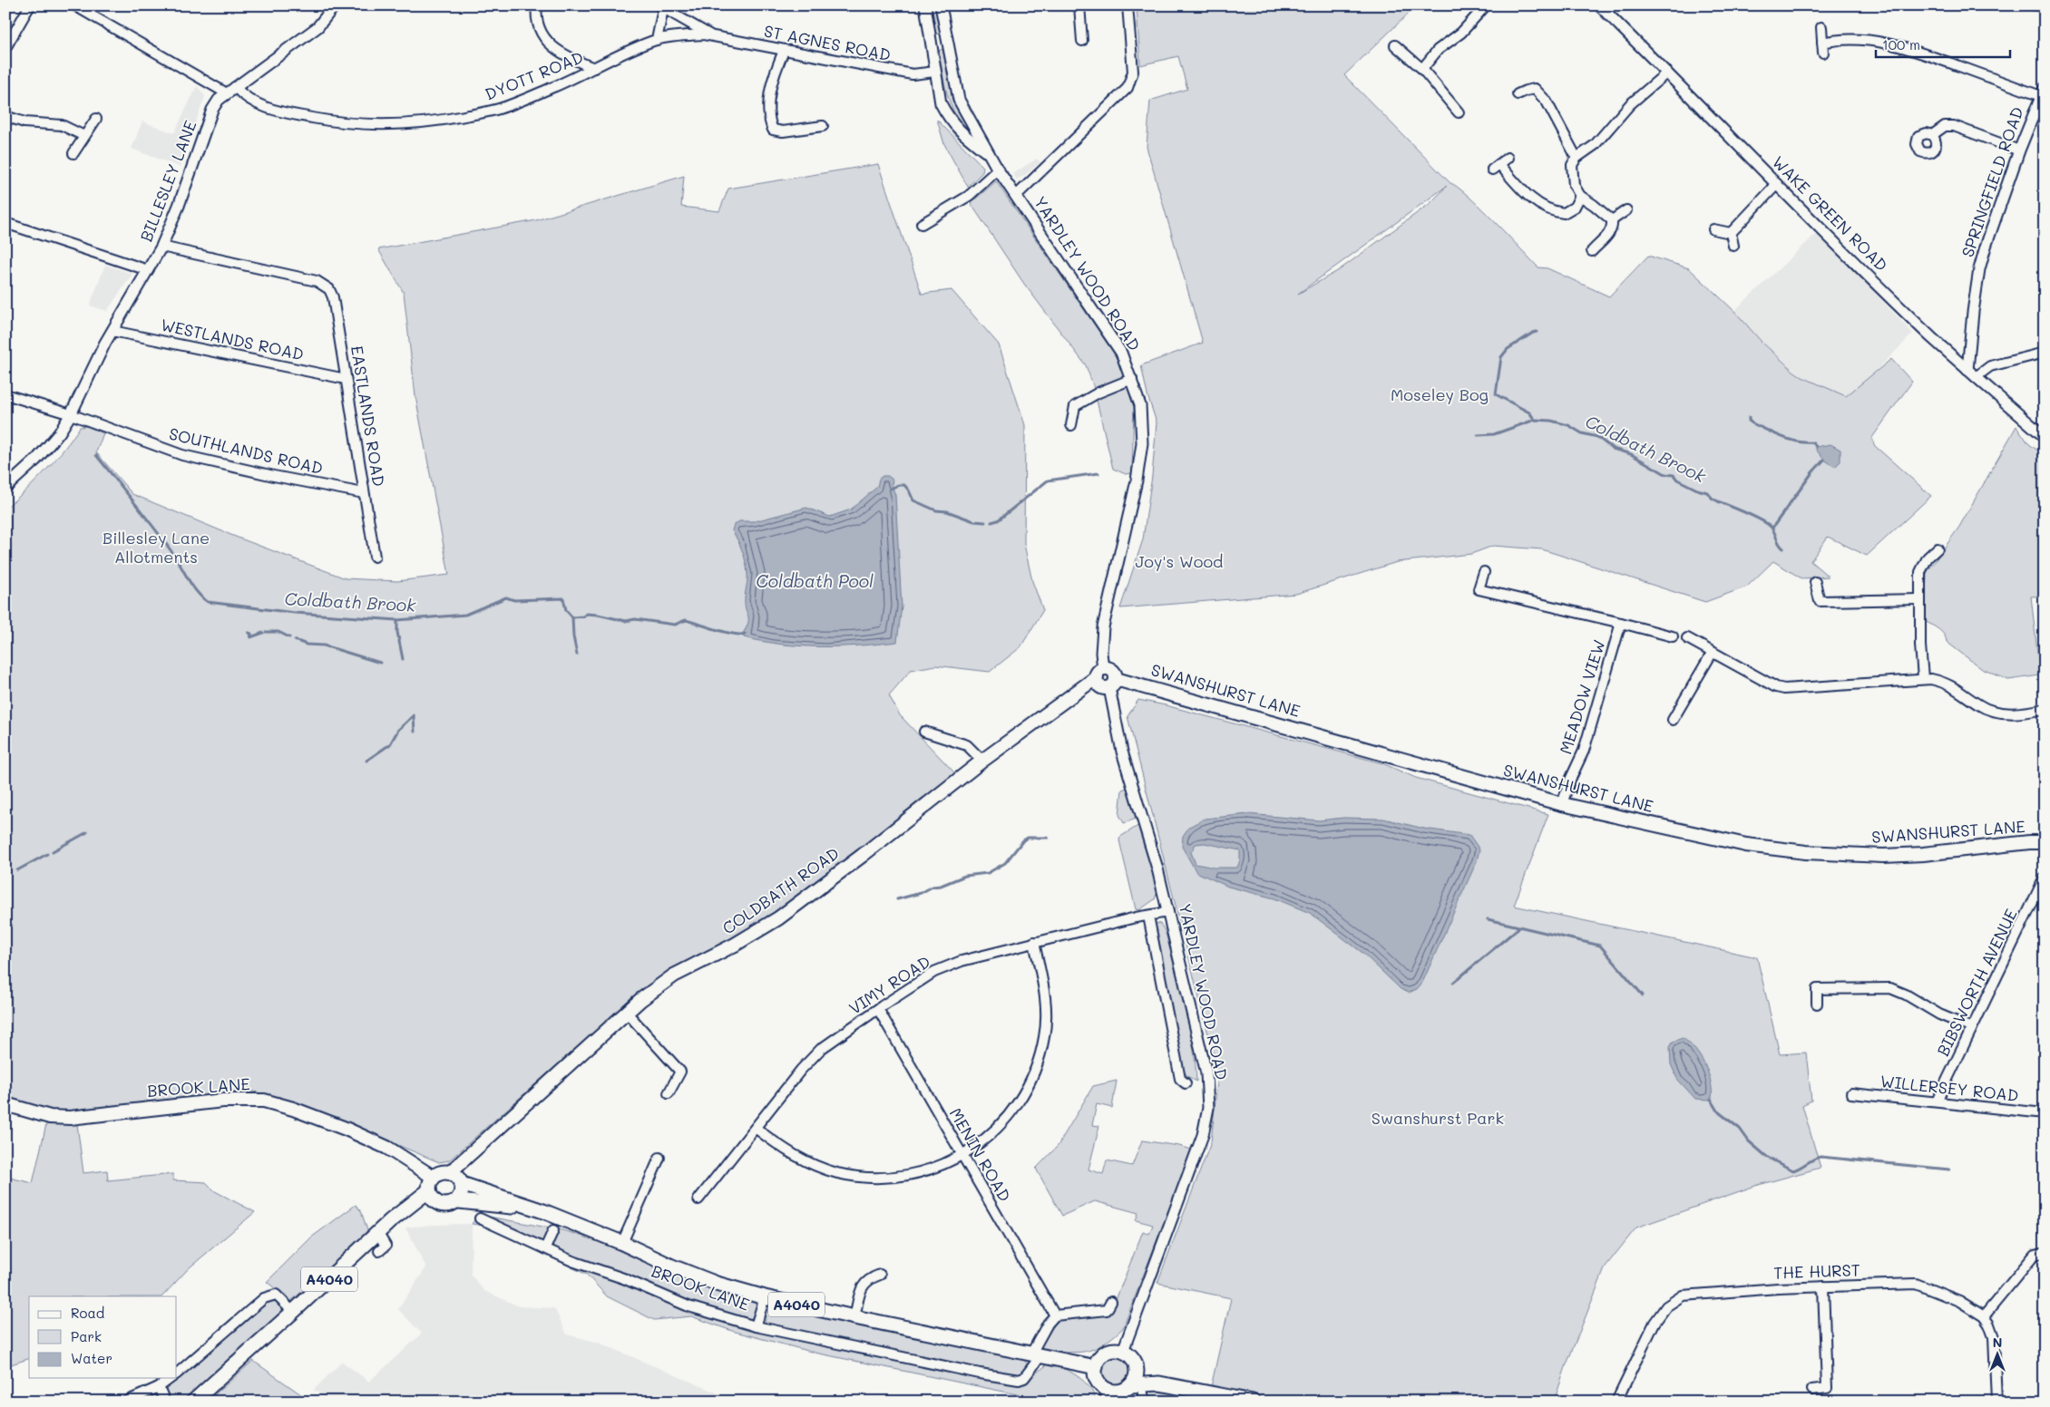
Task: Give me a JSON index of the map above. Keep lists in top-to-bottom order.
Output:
{
  "streets": {
    "main road": [
      "SWANSHURST LANE",
      "COLDBATH ROAD",
      "BROOK LANE",
      "A4040"
    ],
    "street": [
      "ST AGNES ROAD",
      "DYOTT ROAD",
      "BILLESLEY LANE",
      "SPRINGFIELD ROAD",
      "WAKE GREEN ROAD",
      "YARDLEY WOOD ROAD",
      "WESTLANDS ROAD",
      "EASTLANDS ROAD",
      "SOUTHLANDS ROAD",
      "MEADOW VIEW",
      "BIBSWORTH AVENUE",
      "VIMY ROAD",
      "WILLERSEY ROAD",
      "MENIN ROAD",
      "THE HURST"
    ]
  },
  "crossings": [
    ["ST AGNES ROAD", "DYOTT ROAD"],
    ["ST AGNES ROAD", "YARDLEY WOOD ROAD"],
    ["DYOTT ROAD", "BILLESLEY LANE"],
    ["BILLESLEY LANE", "WESTLANDS ROAD"],
    ["BILLESLEY LANE", "EASTLANDS ROAD"],
    ["BILLESLEY LANE", "SOUTHLANDS ROAD"],
    ["SPRINGFIELD ROAD", "WAKE GREEN ROAD"],
    ["YARDLEY WOOD ROAD", "SWANSHURST LANE"],
    ["YARDLEY WOOD ROAD", "COLDBATH ROAD"],
    ["YARDLEY WOOD ROAD", "VIMY ROAD"],
    ["YARDLEY WOOD ROAD", "BROOK LANE"],
    ["WESTLANDS ROAD", "EASTLANDS ROAD"],
    ["EASTLANDS ROAD", "SOUTHLANDS ROAD"],
    ["SWANSHURST LANE", "MEADOW VIEW"],
    ["COLDBATH ROAD", "BROOK LANE"],
    ["COLDBATH ROAD", "A4040"],
    ["BIBSWORTH AVENUE", "WILLERSEY ROAD"],
    ["VIMY ROAD", "MENIN ROAD"],
    ["BROOK LANE", "A4040"]
  ],
  "water": ["Coldbath Brook", "Coldbath Pool"],
  "parks": [
    "Moseley Bog",
    "Billesley Lane Allotments",
    "Joy's Wood",
    "Swanshurst Park"
  ],
  "legend": ["Road", "Park", "Water"],
  "scale_bar": "100 m",
  "north": "top"
}
